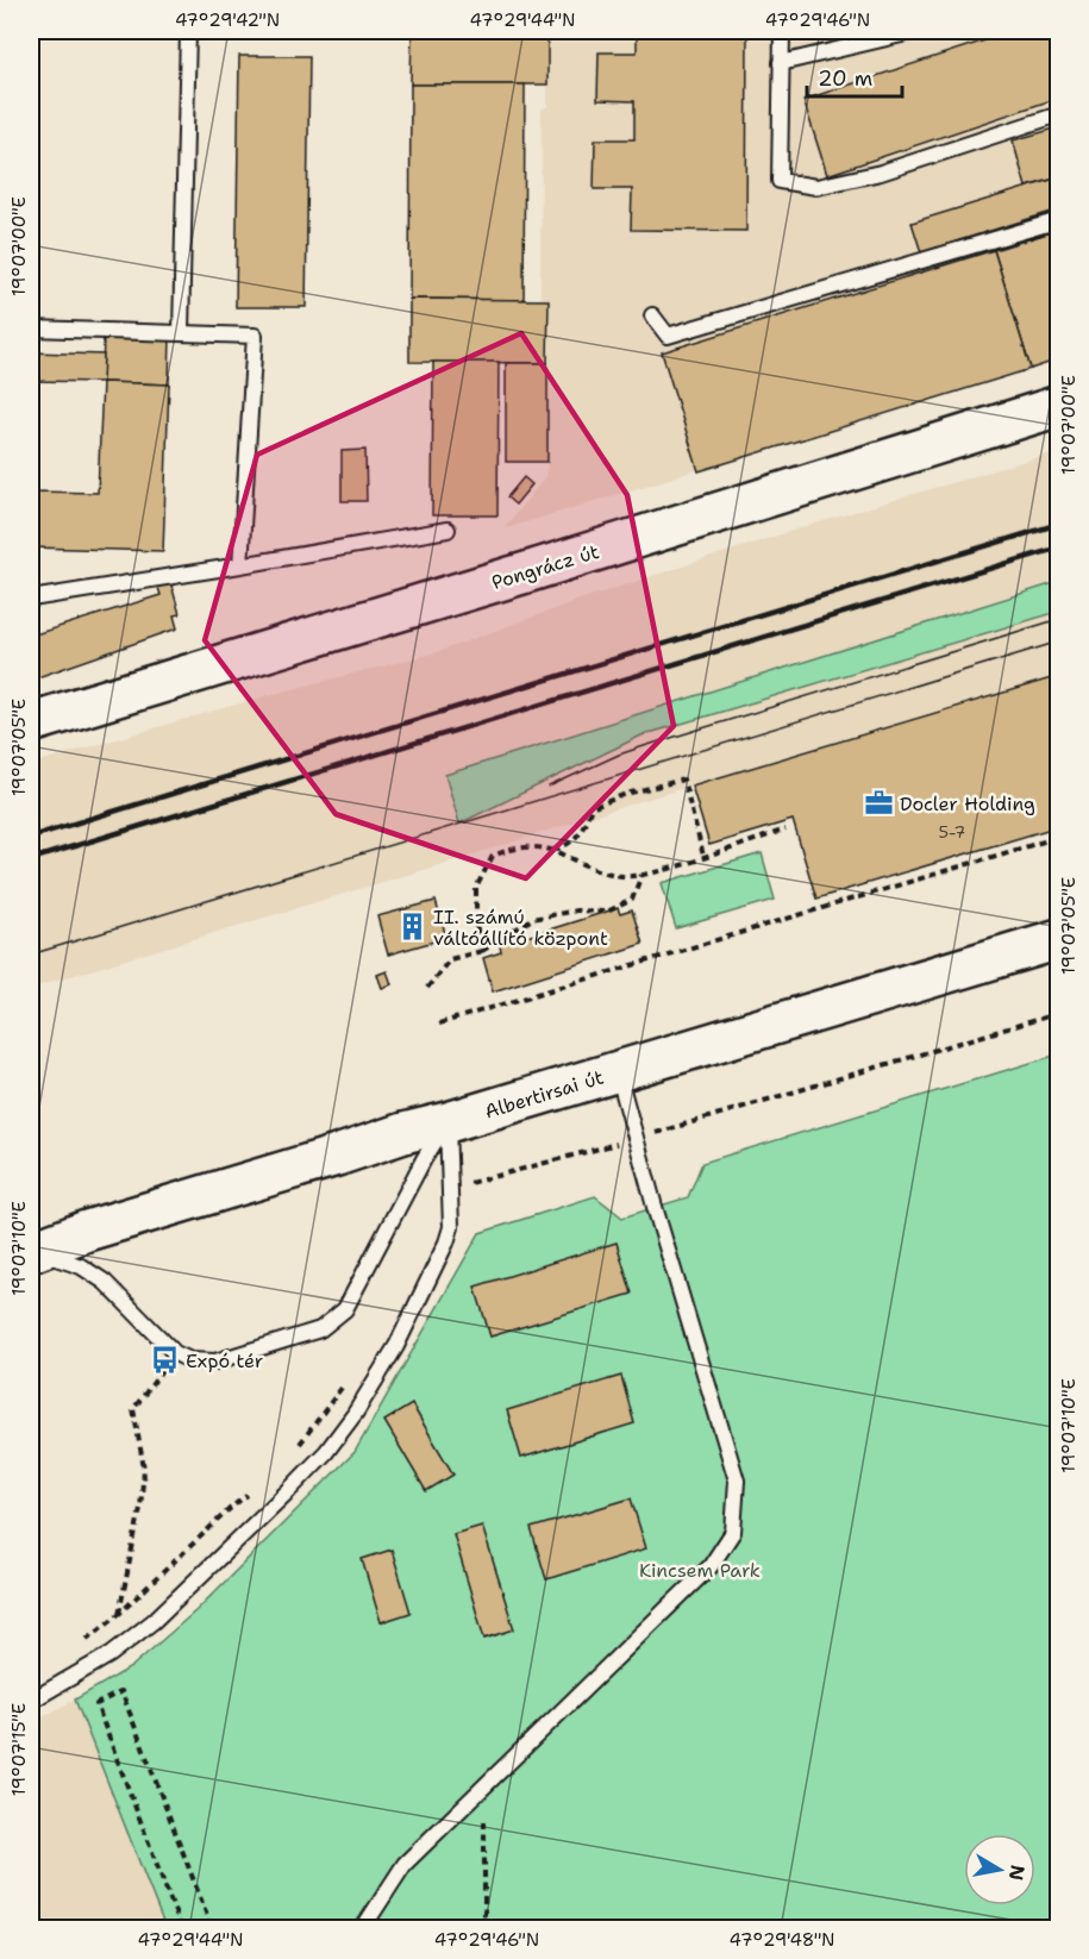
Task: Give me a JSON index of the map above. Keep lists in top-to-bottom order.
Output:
{
  "streets": {
    "street": ["Pongrácz út", "Albertirsai út"]
  },
  "parks": ["Kincsem Park"],
  "places": {
    "office": ["Docler Holding"],
    "building": ["II. számú váltóállító központ"],
    "bus stop": ["Expó tér"]
  },
  "house_numbers": ["5-7"],
  "scale_bar": "20 m",
  "north": "right",
  "coordinates": [
    "47°29'42\"N",
    "47°29'44\"N",
    "47°29'46\"N",
    "19°07'00\"E",
    "19°07'05\"E",
    "19°07'10\"E",
    "19°07'15\"E",
    "47°29'48\"N"
  ]
}
